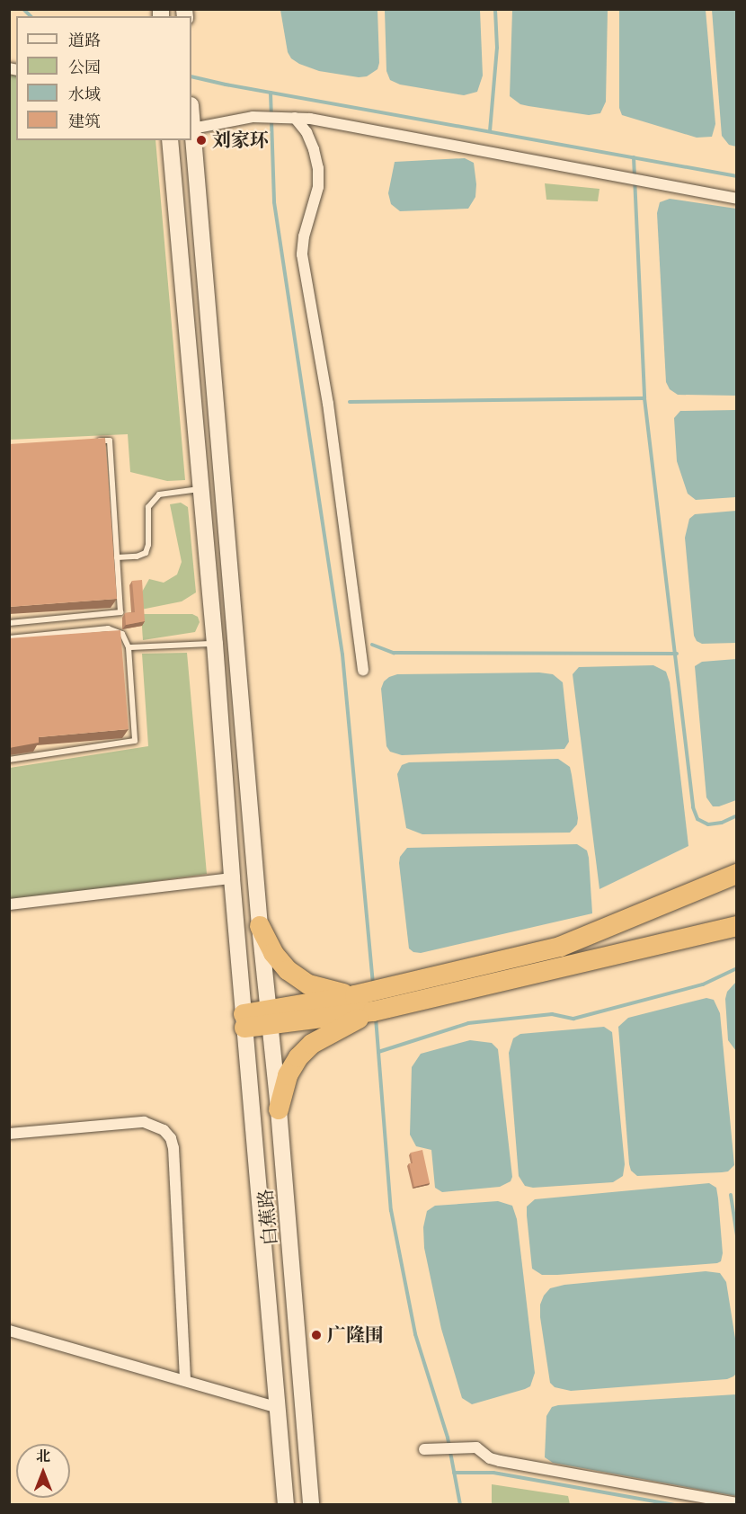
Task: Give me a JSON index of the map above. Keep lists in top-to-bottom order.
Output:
{
  "streets": {
    "main road": ["白蕉路"]
  },
  "places": ["刘家环", "广隆围"],
  "legend": [
    "道路",
    "公园",
    "水域",
    "建筑"
  ],
  "north": "top"
}
